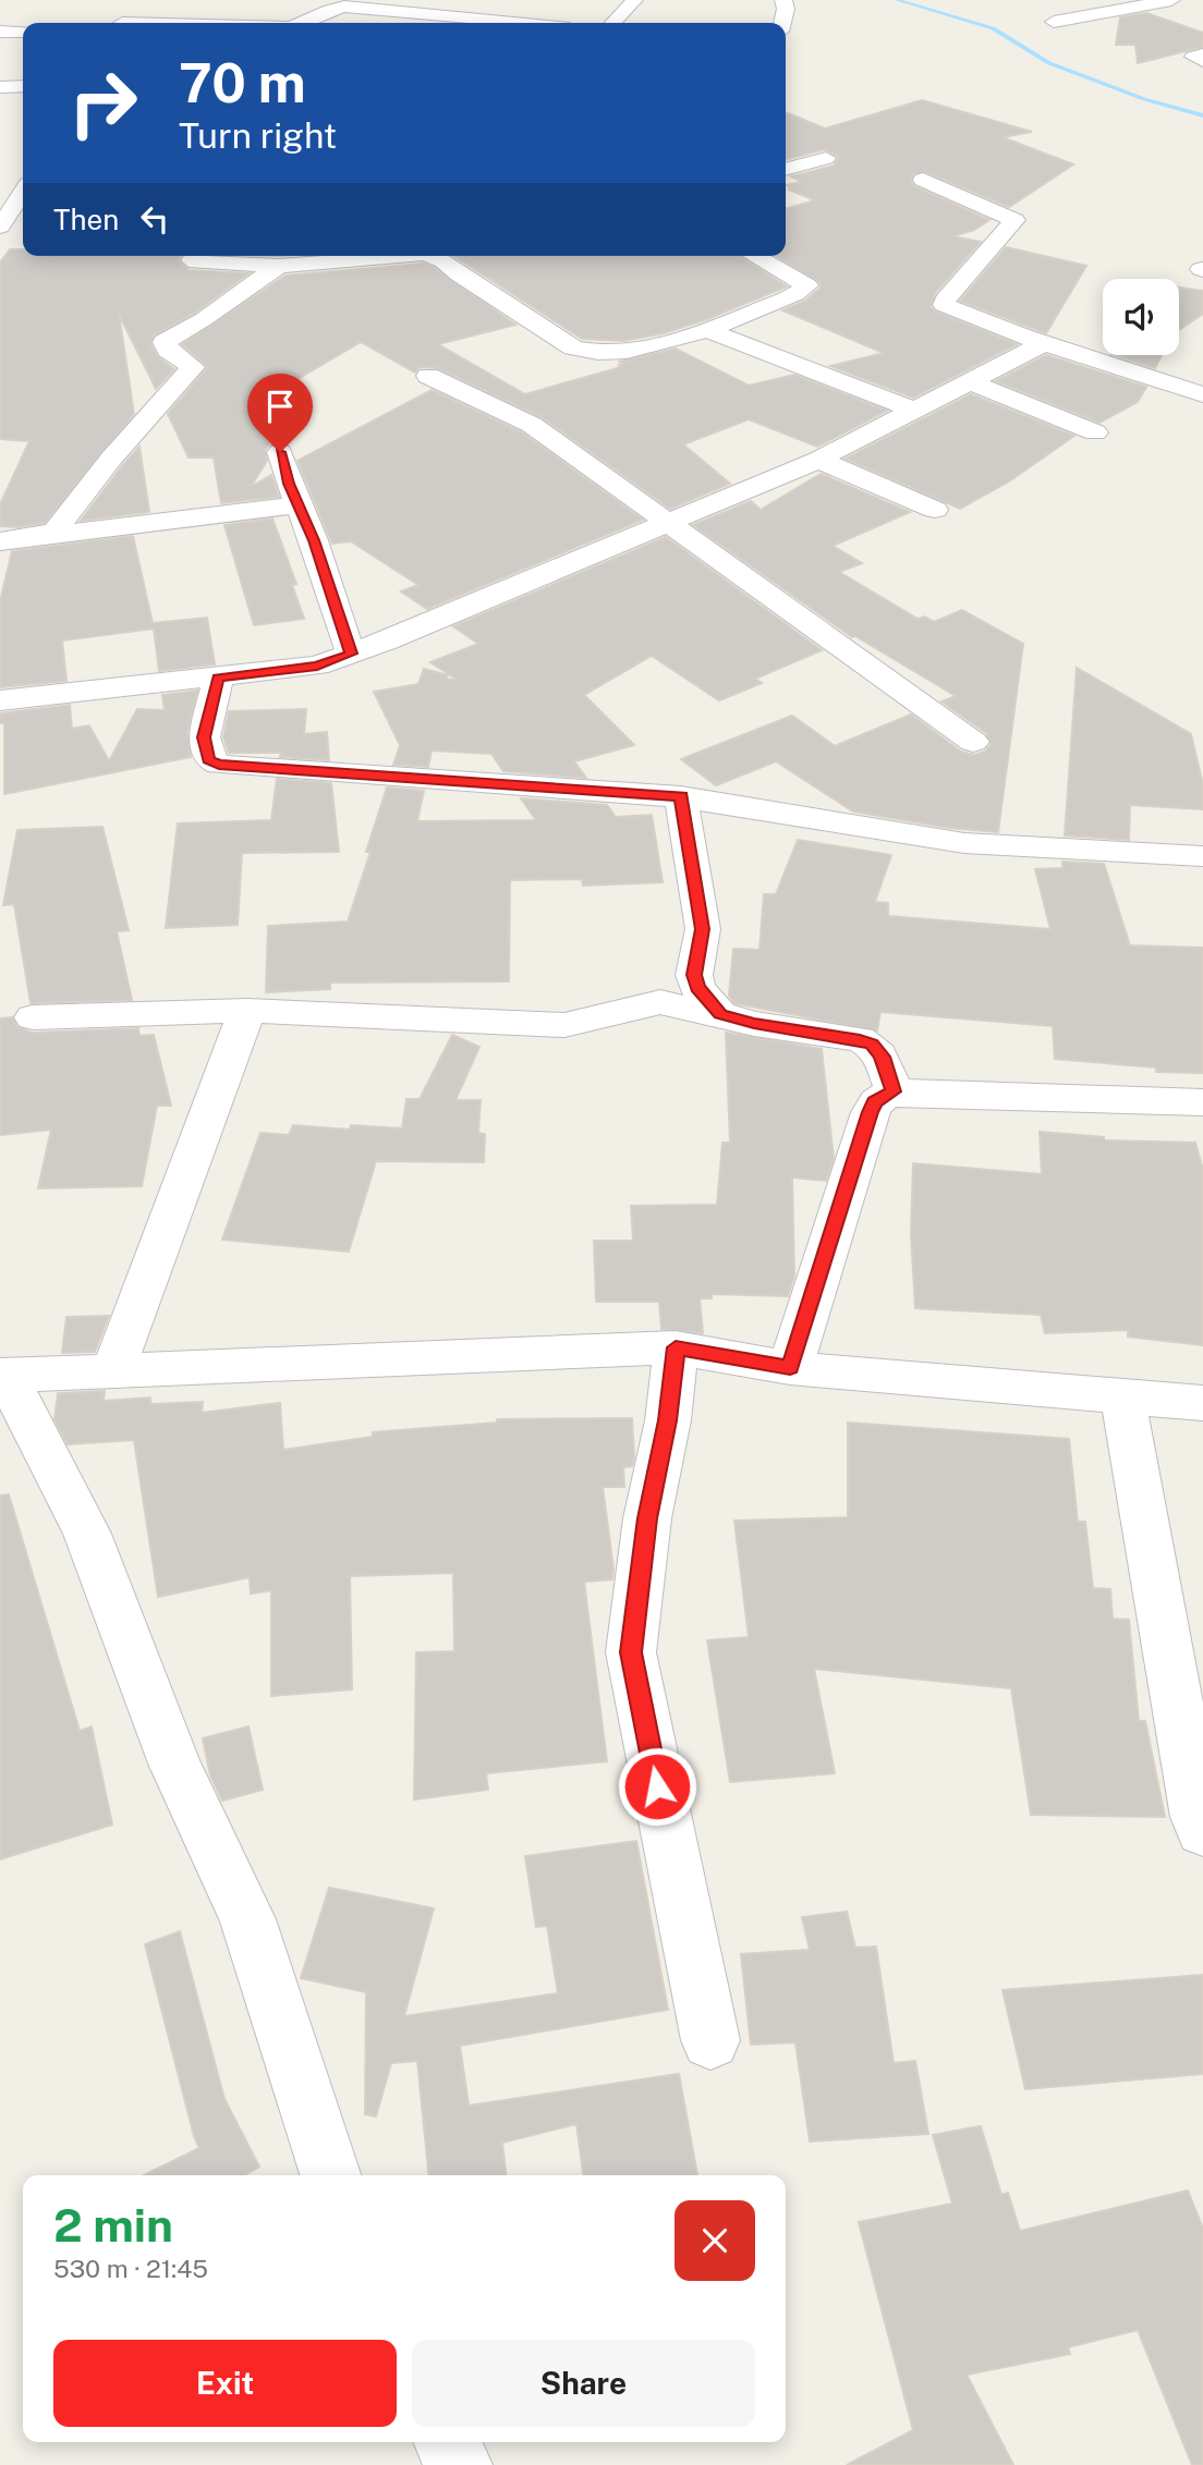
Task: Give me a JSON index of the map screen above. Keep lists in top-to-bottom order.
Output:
{
  "page": {
    "turn": ["70 m", "Turn right"],
    "then": "Then",
    "heading": ["2 min", "530 m · 21:45"],
    "buttons": ["Exit", "Share"]
  }
}
